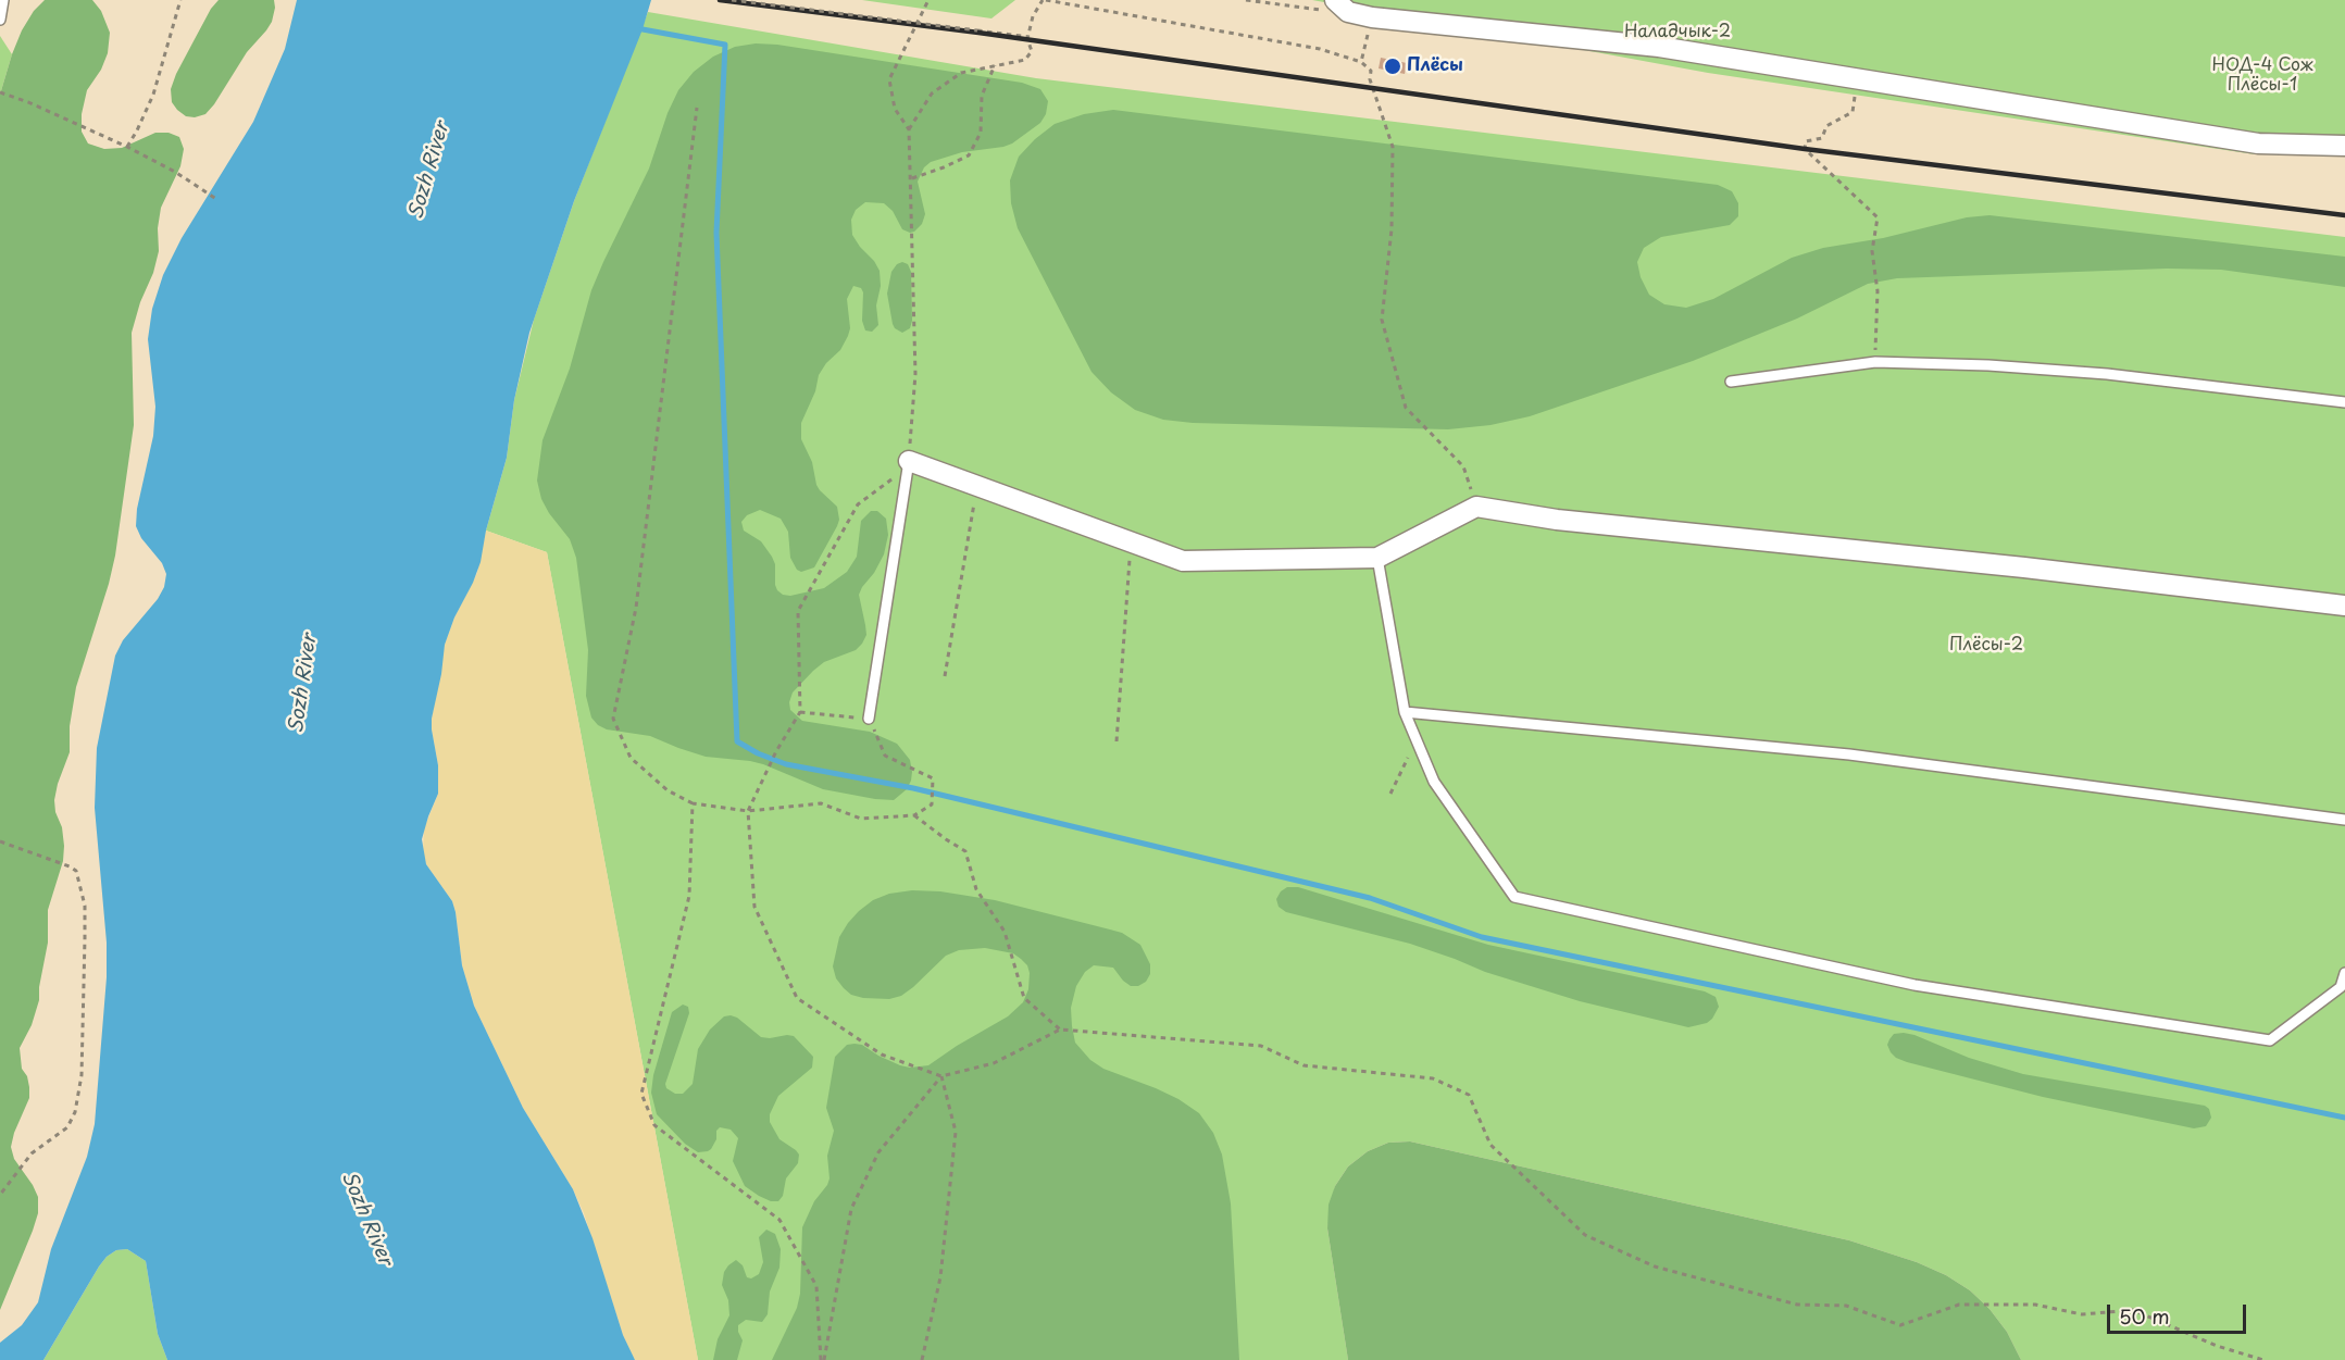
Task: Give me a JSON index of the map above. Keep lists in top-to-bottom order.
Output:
{
  "water": ["Sozh River"],
  "parks": ["Наладчык-2", "НОД-4 Сож Плёсы-1", "Плёсы-2"],
  "places": ["Плёсы"],
  "scale_bar": "50 m"
}
